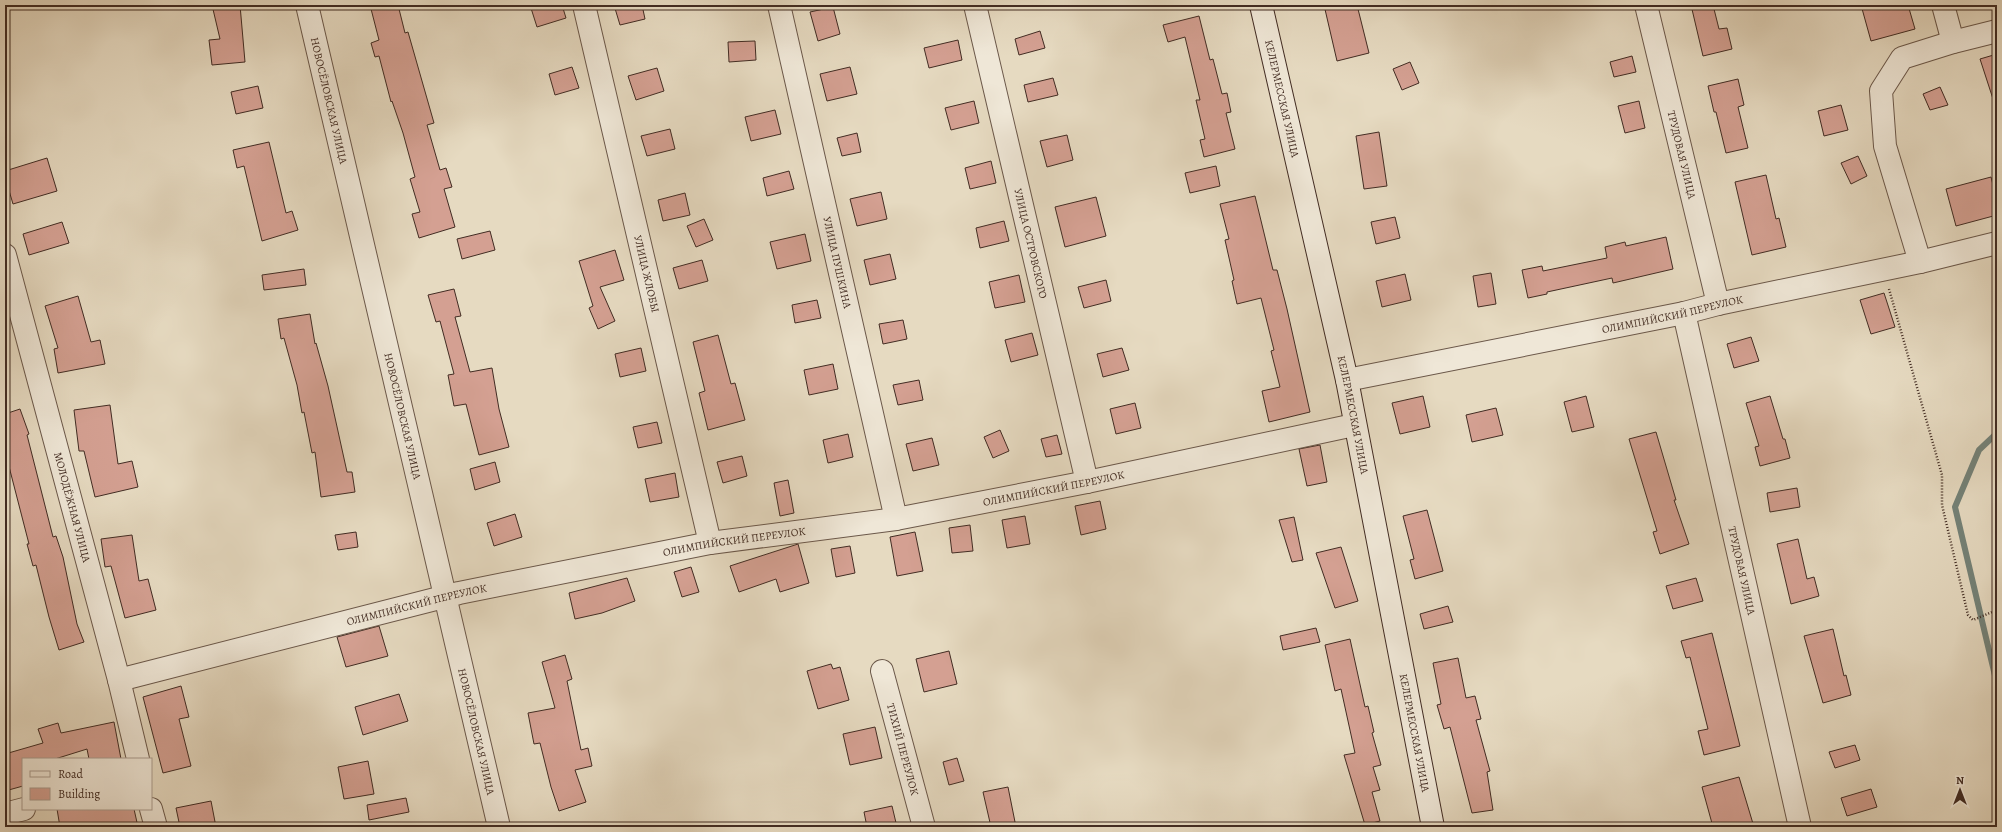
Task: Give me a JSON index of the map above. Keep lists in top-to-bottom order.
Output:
{
  "streets": {
    "street": [
      "КЕЛЕРМЕССКАЯ УЛИЦА",
      "НОВОСЁЛОВСКАЯ УЛИЦА",
      "ТРУДОВАЯ УЛИЦА",
      "УЛИЦА ОСТРОВСКОГО",
      "УЛИЦА ПУШКИНА",
      "УЛИЦА ЖЛОБЫ",
      "ОЛИМПИЙСКИЙ ПЕРЕУЛОК",
      "МОЛОДЁЖНАЯ УЛИЦА",
      "ТИХИЙ ПЕРЕУЛОК"
    ]
  },
  "crossings": [
    ["КЕЛЕРМЕССКАЯ УЛИЦА", "ОЛИМПИЙСКИЙ ПЕРЕУЛОК"],
    ["НОВОСЁЛОВСКАЯ УЛИЦА", "ОЛИМПИЙСКИЙ ПЕРЕУЛОК"],
    ["ТРУДОВАЯ УЛИЦА", "ОЛИМПИЙСКИЙ ПЕРЕУЛОК"],
    ["УЛИЦА ОСТРОВСКОГО", "ОЛИМПИЙСКИЙ ПЕРЕУЛОК"],
    ["УЛИЦА ПУШКИНА", "ОЛИМПИЙСКИЙ ПЕРЕУЛОК"],
    ["УЛИЦА ЖЛОБЫ", "ОЛИМПИЙСКИЙ ПЕРЕУЛОК"],
    ["ОЛИМПИЙСКИЙ ПЕРЕУЛОК", "МОЛОДЁЖНАЯ УЛИЦА"]
  ],
  "legend": ["Road", "Building"],
  "north": "top"
}
